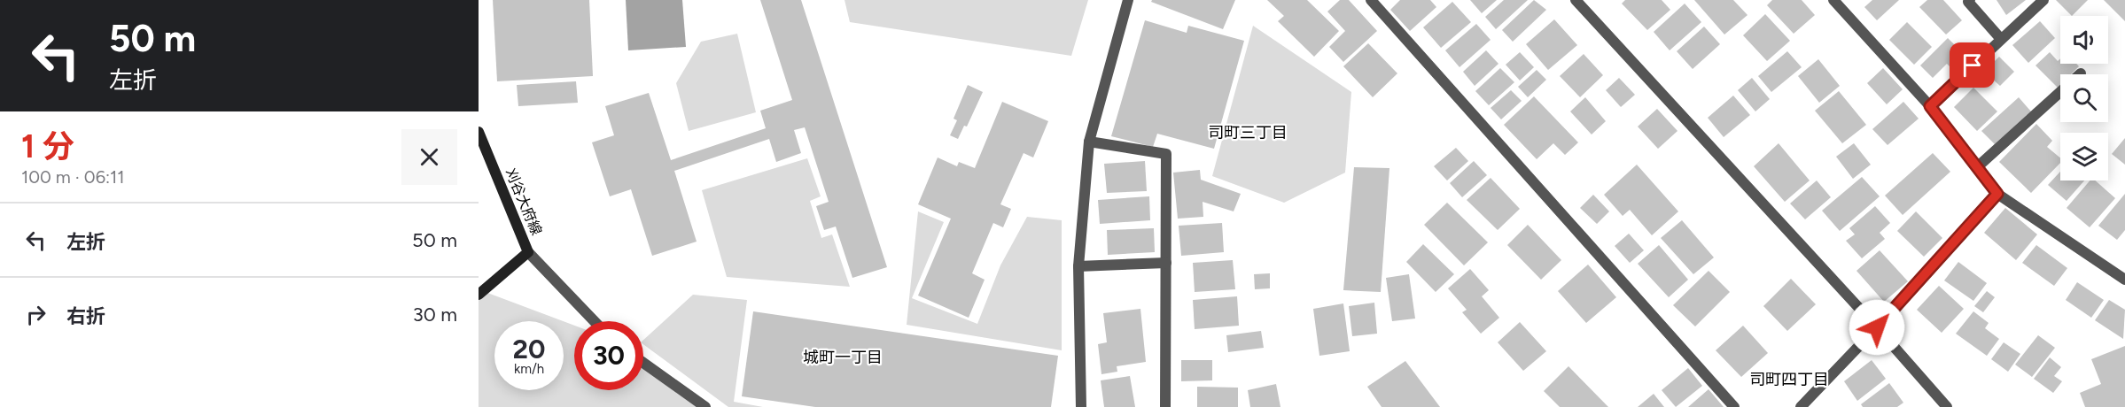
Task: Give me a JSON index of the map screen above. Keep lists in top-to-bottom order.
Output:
{
  "streets": {
    "main road": ["刈谷大府線"]
  },
  "districts": ["司町三丁目", "城町一丁目", "司町四丁目"],
  "page": {
    "turn": ["50 m", "左折"],
    "heading": ["1 分", "100 m · 06:11"],
    "list": [
      {
        "name": "左折",
        "value": "50 m"
      },
      {
        "name": "右折",
        "value": "30 m"
      }
    ],
    "speed": "20 km/h",
    "limit": "30"
  }
}
